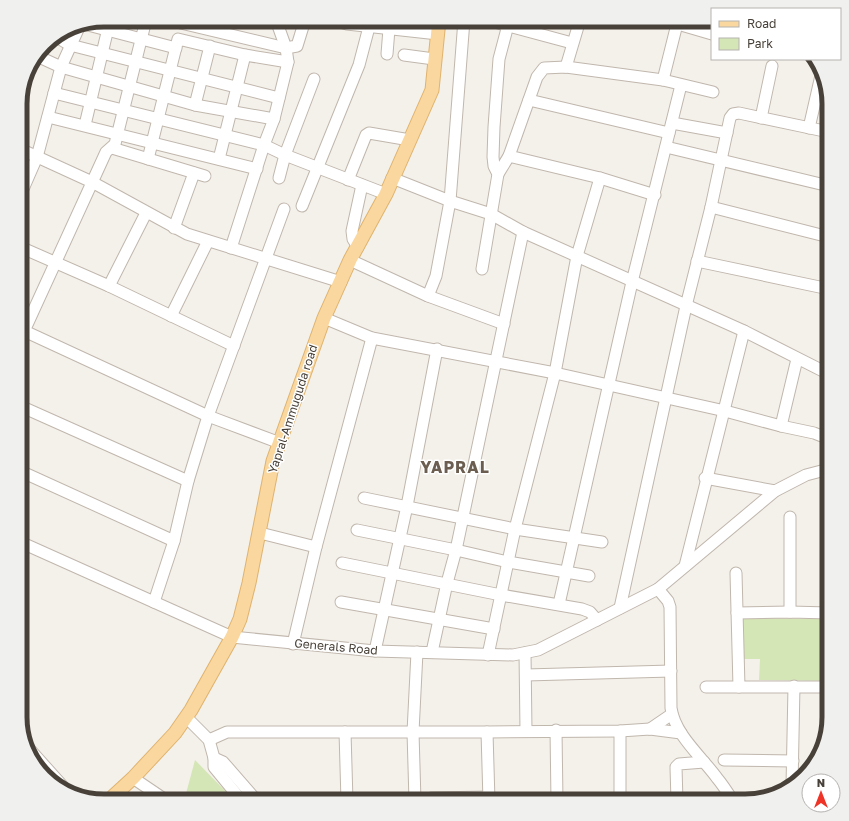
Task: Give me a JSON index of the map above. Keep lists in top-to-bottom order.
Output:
{
  "streets": {
    "main road": ["Yapral-Ammuguda road"],
    "street": ["Generals Road"]
  },
  "crossings": [
    ["Yapral-Ammuguda road", "Generals Road"]
  ],
  "districts": ["YAPRAL"],
  "legend": ["Road", "Park"],
  "north": "top"
}
